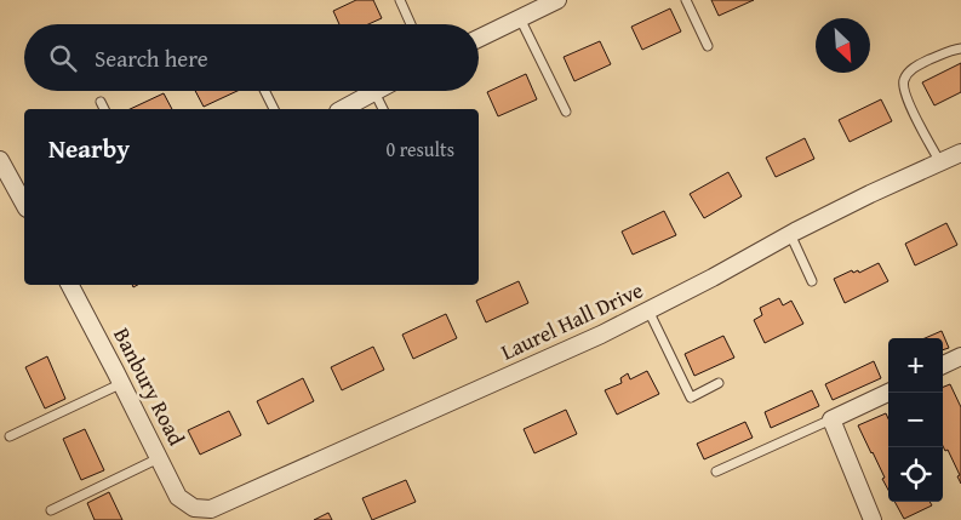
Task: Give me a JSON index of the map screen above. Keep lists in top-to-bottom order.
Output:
{
  "streets": {
    "street": ["Laurel Hall Drive", "Banbury Road"]
  },
  "crossings": [
    ["Laurel Hall Drive", "Banbury Road"]
  ],
  "north": "bottom right",
  "page": {
    "search": "Search here",
    "heading": ["Nearby", "0 results"],
    "map_buttons": ["+", "−"]
  }
}
